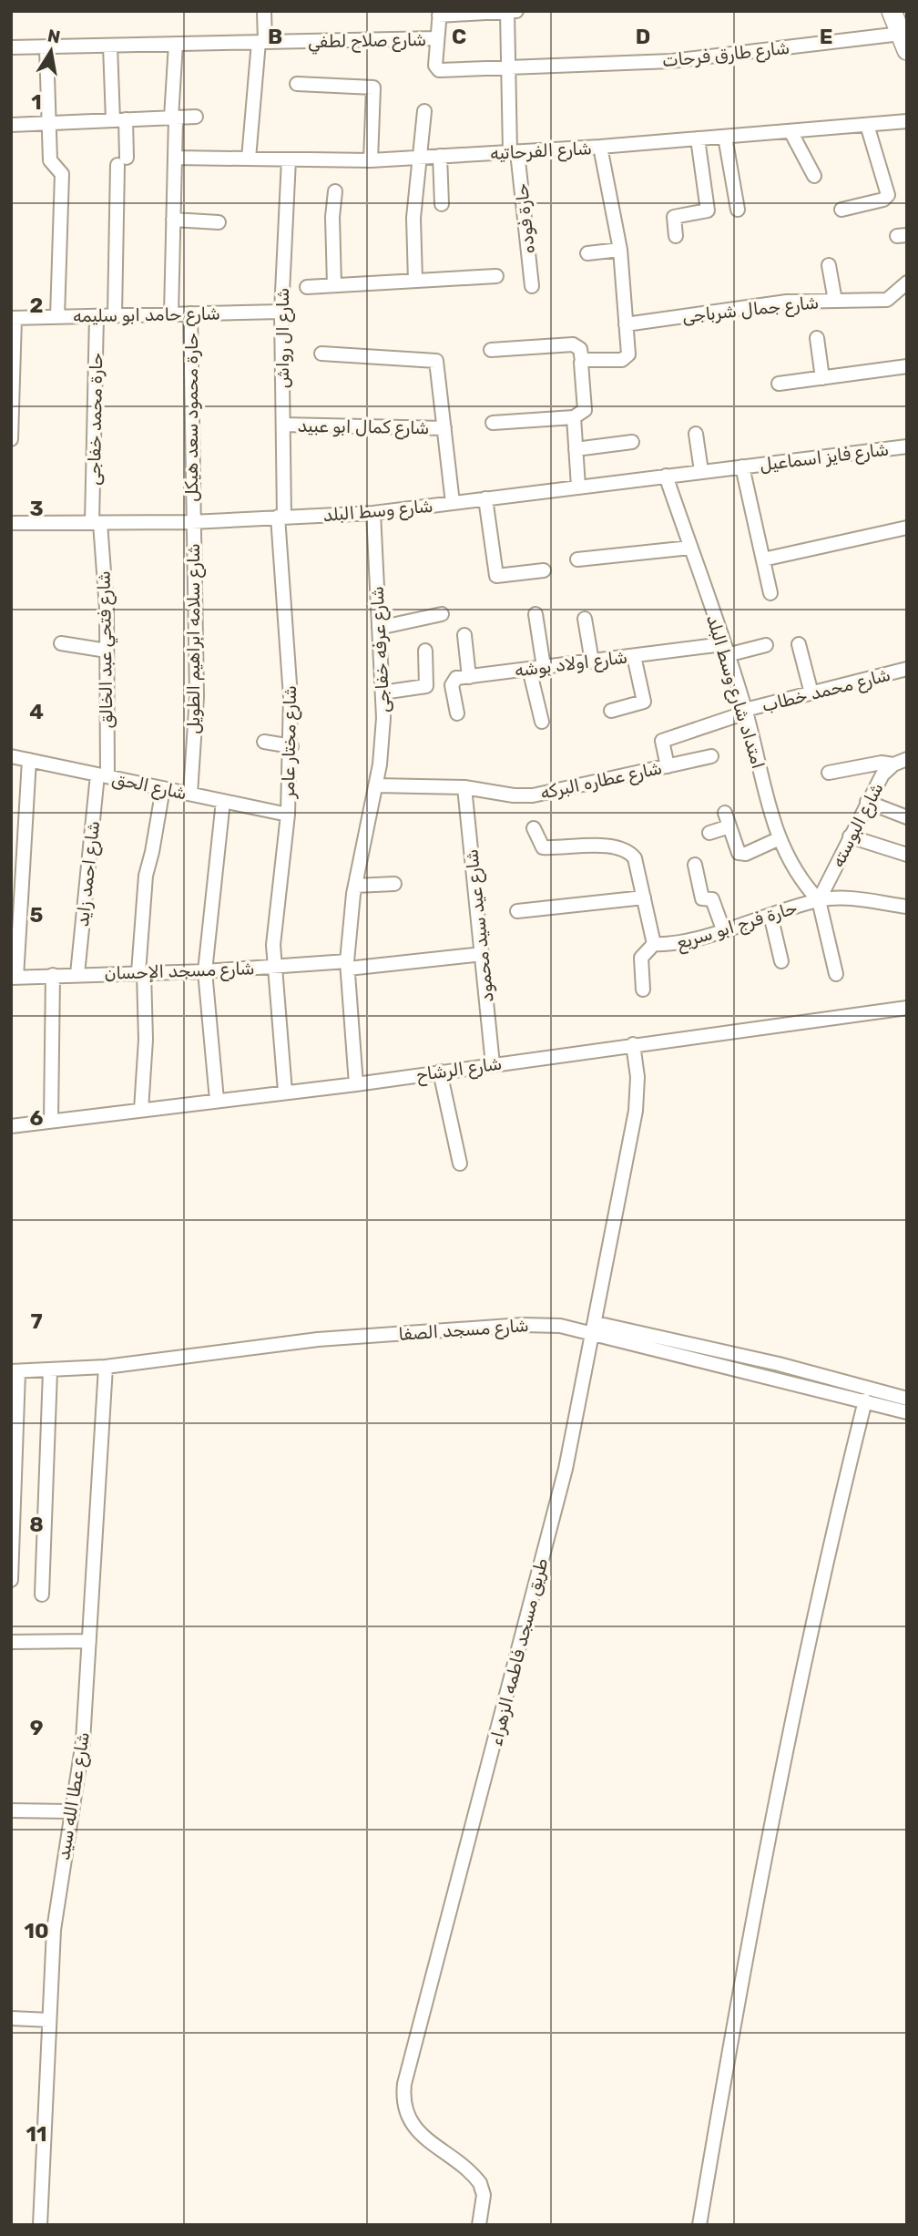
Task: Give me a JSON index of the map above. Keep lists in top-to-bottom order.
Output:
{
  "streets": {
    "street": [
      "شارع صلاح لطفي",
      "شارع طارق فرحات",
      "شارع الفرحاتيه",
      "حارة فوده",
      "شارع جمال شرباجى",
      "شارع حامد ابو سليمه",
      "شارع ال رواش",
      "حارة محمود سعد هيكل",
      "حارة محمد خفاجى",
      "شارع كمال ابو عبيد",
      "شارع فايز اسماعيل",
      "شارع وسط البلد",
      "شارع سلامه ابراهيم الطويل",
      "شارع فتحي عبد الخالق",
      "شارع عرفه خفاجى",
      "شارع اولاد بوشه",
      "شارع محمد خطاب",
      "امتداد شارع وسط البلد",
      "شارع مختار عامر",
      "شارع عطاره البركه",
      "شارع الحق",
      "شارع البوسته",
      "شارع احمد زايد",
      "حارة فرج ابو سريع",
      "شارع عيد سيد محمود",
      "شارع مسجد الإحسان",
      "شارع الرشاح",
      "شارع مسجد الصفا",
      "طريق مسجد فاطمه الزهراء",
      "شارع عطا الله سيد"
    ]
  },
  "crossings": [
    ["شارع صلاح لطفي", "شارع طارق فرحات"],
    ["شارع طارق فرحات", "حارة فوده"],
    ["شارع الفرحاتيه", "حارة فوده"],
    ["شارع الفرحاتيه", "شارع ال رواش"],
    ["شارع حامد ابو سليمه", "شارع ال رواش"],
    ["شارع حامد ابو سليمه", "حارة محمود سعد هيكل"],
    ["شارع حامد ابو سليمه", "حارة محمد خفاجى"],
    ["شارع ال رواش", "شارع كمال ابو عبيد"],
    ["شارع ال رواش", "شارع وسط البلد"],
    ["شارع ال رواش", "شارع مختار عامر"],
    ["حارة محمود سعد هيكل", "شارع وسط البلد"],
    ["حارة محمود سعد هيكل", "شارع سلامه ابراهيم الطويل"],
    ["حارة محمد خفاجى", "شارع وسط البلد"],
    ["حارة محمد خفاجى", "شارع فتحي عبد الخالق"],
    ["شارع فايز اسماعيل", "شارع وسط البلد"],
    ["شارع وسط البلد", "شارع سلامه ابراهيم الطويل"],
    ["شارع وسط البلد", "شارع فتحي عبد الخالق"],
    ["شارع وسط البلد", "شارع عرفه خفاجى"],
    ["شارع وسط البلد", "امتداد شارع وسط البلد"],
    ["شارع وسط البلد", "شارع مختار عامر"],
    ["شارع سلامه ابراهيم الطويل", "شارع الحق"],
    ["شارع فتحي عبد الخالق", "شارع الحق"],
    ["شارع فتحي عبد الخالق", "شارع احمد زايد"],
    ["شارع عرفه خفاجى", "شارع عطاره البركه"],
    ["شارع عرفه خفاجى", "شارع مسجد الإحسان"],
    ["شارع عرفه خفاجى", "شارع الرشاح"],
    ["شارع اولاد بوشه", "امتداد شارع وسط البلد"],
    ["شارع محمد خطاب", "امتداد شارع وسط البلد"],
    ["شارع محمد خطاب", "شارع عطاره البركه"],
    ["امتداد شارع وسط البلد", "شارع البوسته"],
    ["امتداد شارع وسط البلد", "حارة فرج ابو سريع"],
    ["شارع مختار عامر", "شارع الحق"],
    ["شارع مختار عامر", "شارع مسجد الإحسان"],
    ["شارع مختار عامر", "شارع الرشاح"],
    ["شارع عطاره البركه", "شارع عيد سيد محمود"],
    ["شارع الحق", "شارع احمد زايد"],
    ["شارع البوسته", "حارة فرج ابو سريع"],
    ["شارع احمد زايد", "شارع مسجد الإحسان"],
    ["شارع عيد سيد محمود", "شارع مسجد الإحسان"],
    ["شارع عيد سيد محمود", "شارع الرشاح"],
    ["شارع الرشاح", "طريق مسجد فاطمه الزهراء"],
    ["شارع مسجد الصفا", "طريق مسجد فاطمه الزهراء"],
    ["شارع مسجد الصفا", "شارع عطا الله سيد"]
  ],
  "north": "top",
  "grid": {
    "columns": [
      "B",
      "C",
      "D",
      "E"
    ],
    "rows": [
      "1",
      "2",
      "3",
      "4",
      "5",
      "6",
      "7",
      "8",
      "9",
      "10",
      "11"
    ]
  }
}
